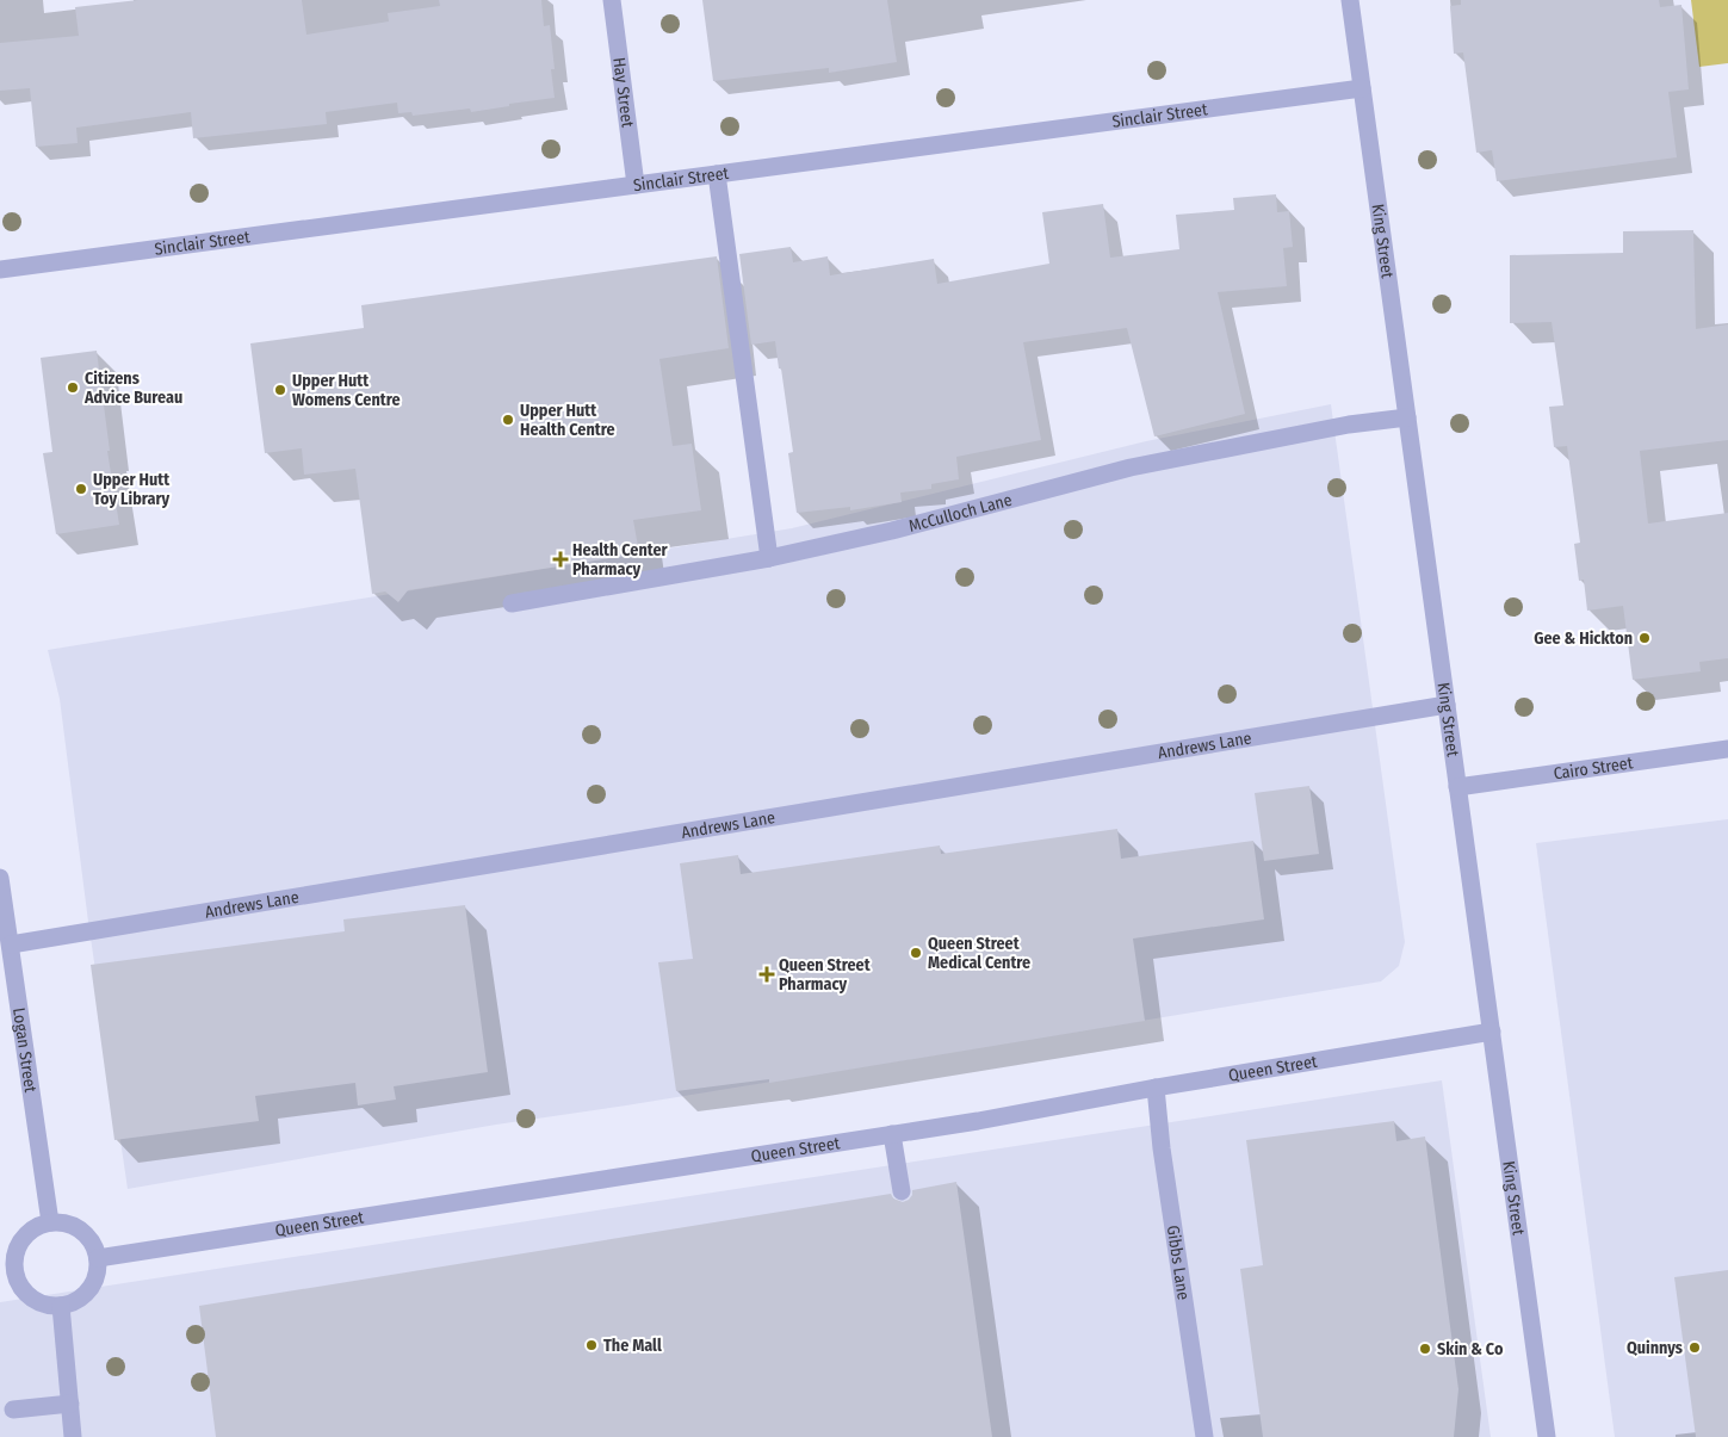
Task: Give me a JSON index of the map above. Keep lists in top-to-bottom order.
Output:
{
  "streets": {
    "street": [
      "Hay Street",
      "Sinclair Street",
      "King Street",
      "McCulloch Lane",
      "Andrews Lane",
      "Cairo Street",
      "Logan Street",
      "Queen Street",
      "Gibbs Lane"
    ]
  },
  "crossings": [
    ["Hay Street", "Sinclair Street"],
    ["Sinclair Street", "King Street"],
    ["King Street", "McCulloch Lane"],
    ["King Street", "Andrews Lane"],
    ["King Street", "Cairo Street"],
    ["King Street", "Queen Street"],
    ["Andrews Lane", "Logan Street"],
    ["Logan Street", "Queen Street"],
    ["Queen Street", "Gibbs Lane"]
  ],
  "places": {
    "other": [
      "Citizens Advice Bureau",
      "Upper Hutt Womens Centre",
      "Upper Hutt Health Centre",
      "Upper Hutt Toy Library",
      "Gee & Hickton",
      "Queen Street Medical Centre",
      "The Mall",
      "Quinnys",
      "Skin & Co"
    ],
    "health": ["Health Center Pharmacy", "Queen Street Pharmacy"]
  }
}
